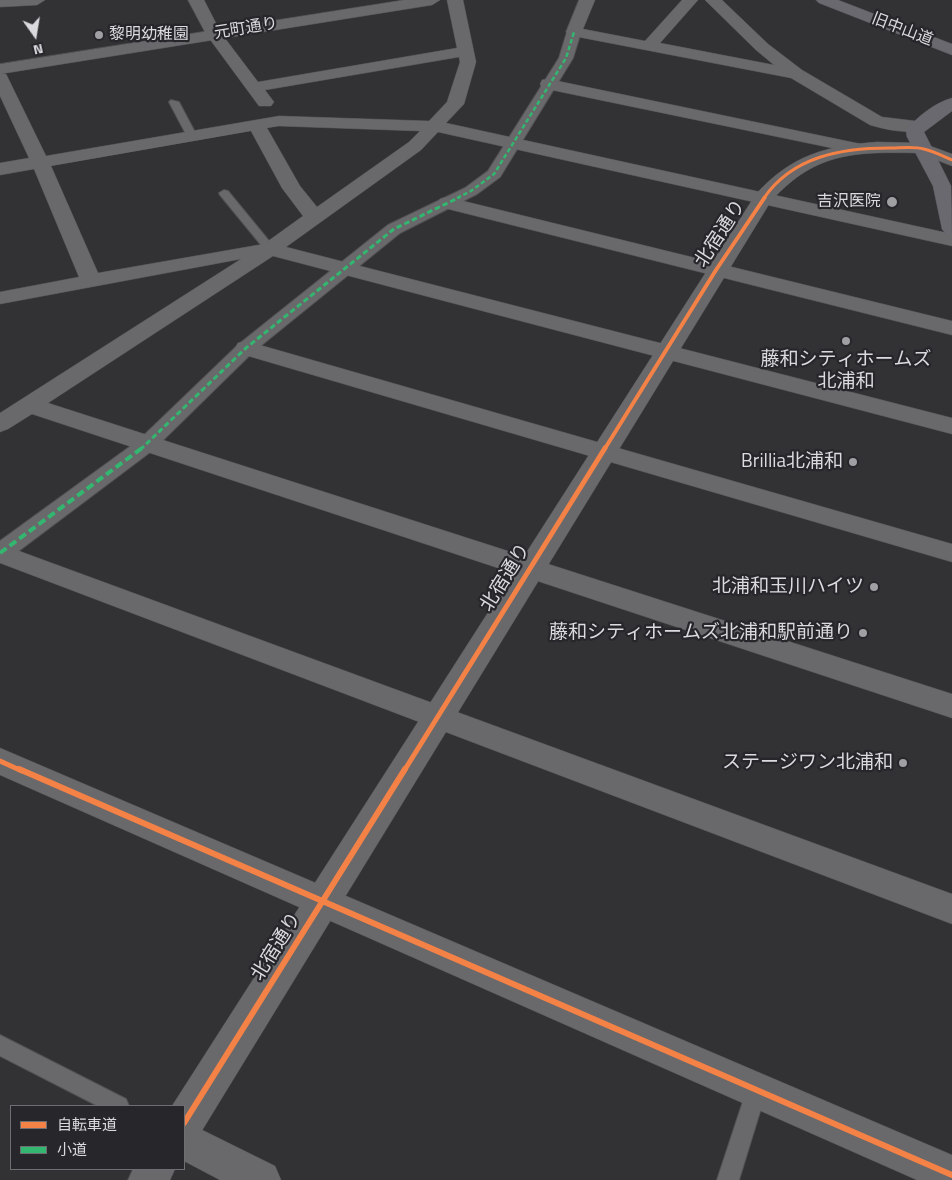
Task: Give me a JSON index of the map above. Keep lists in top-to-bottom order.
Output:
{
  "streets": {
    "main road": ["旧中山道"],
    "street": ["元町通り", "北宿通り"]
  },
  "places": [
    "黎明幼稚園",
    "吉沢医院",
    "藤和シティホームズ 北浦和",
    "Brillia北浦和",
    "北浦和玉川ハイツ",
    "藤和シティホームズ北浦和駅前通り",
    "ステージワン北浦和"
  ],
  "legend": ["自転車道", "小道"],
  "north": "bottom"
}
